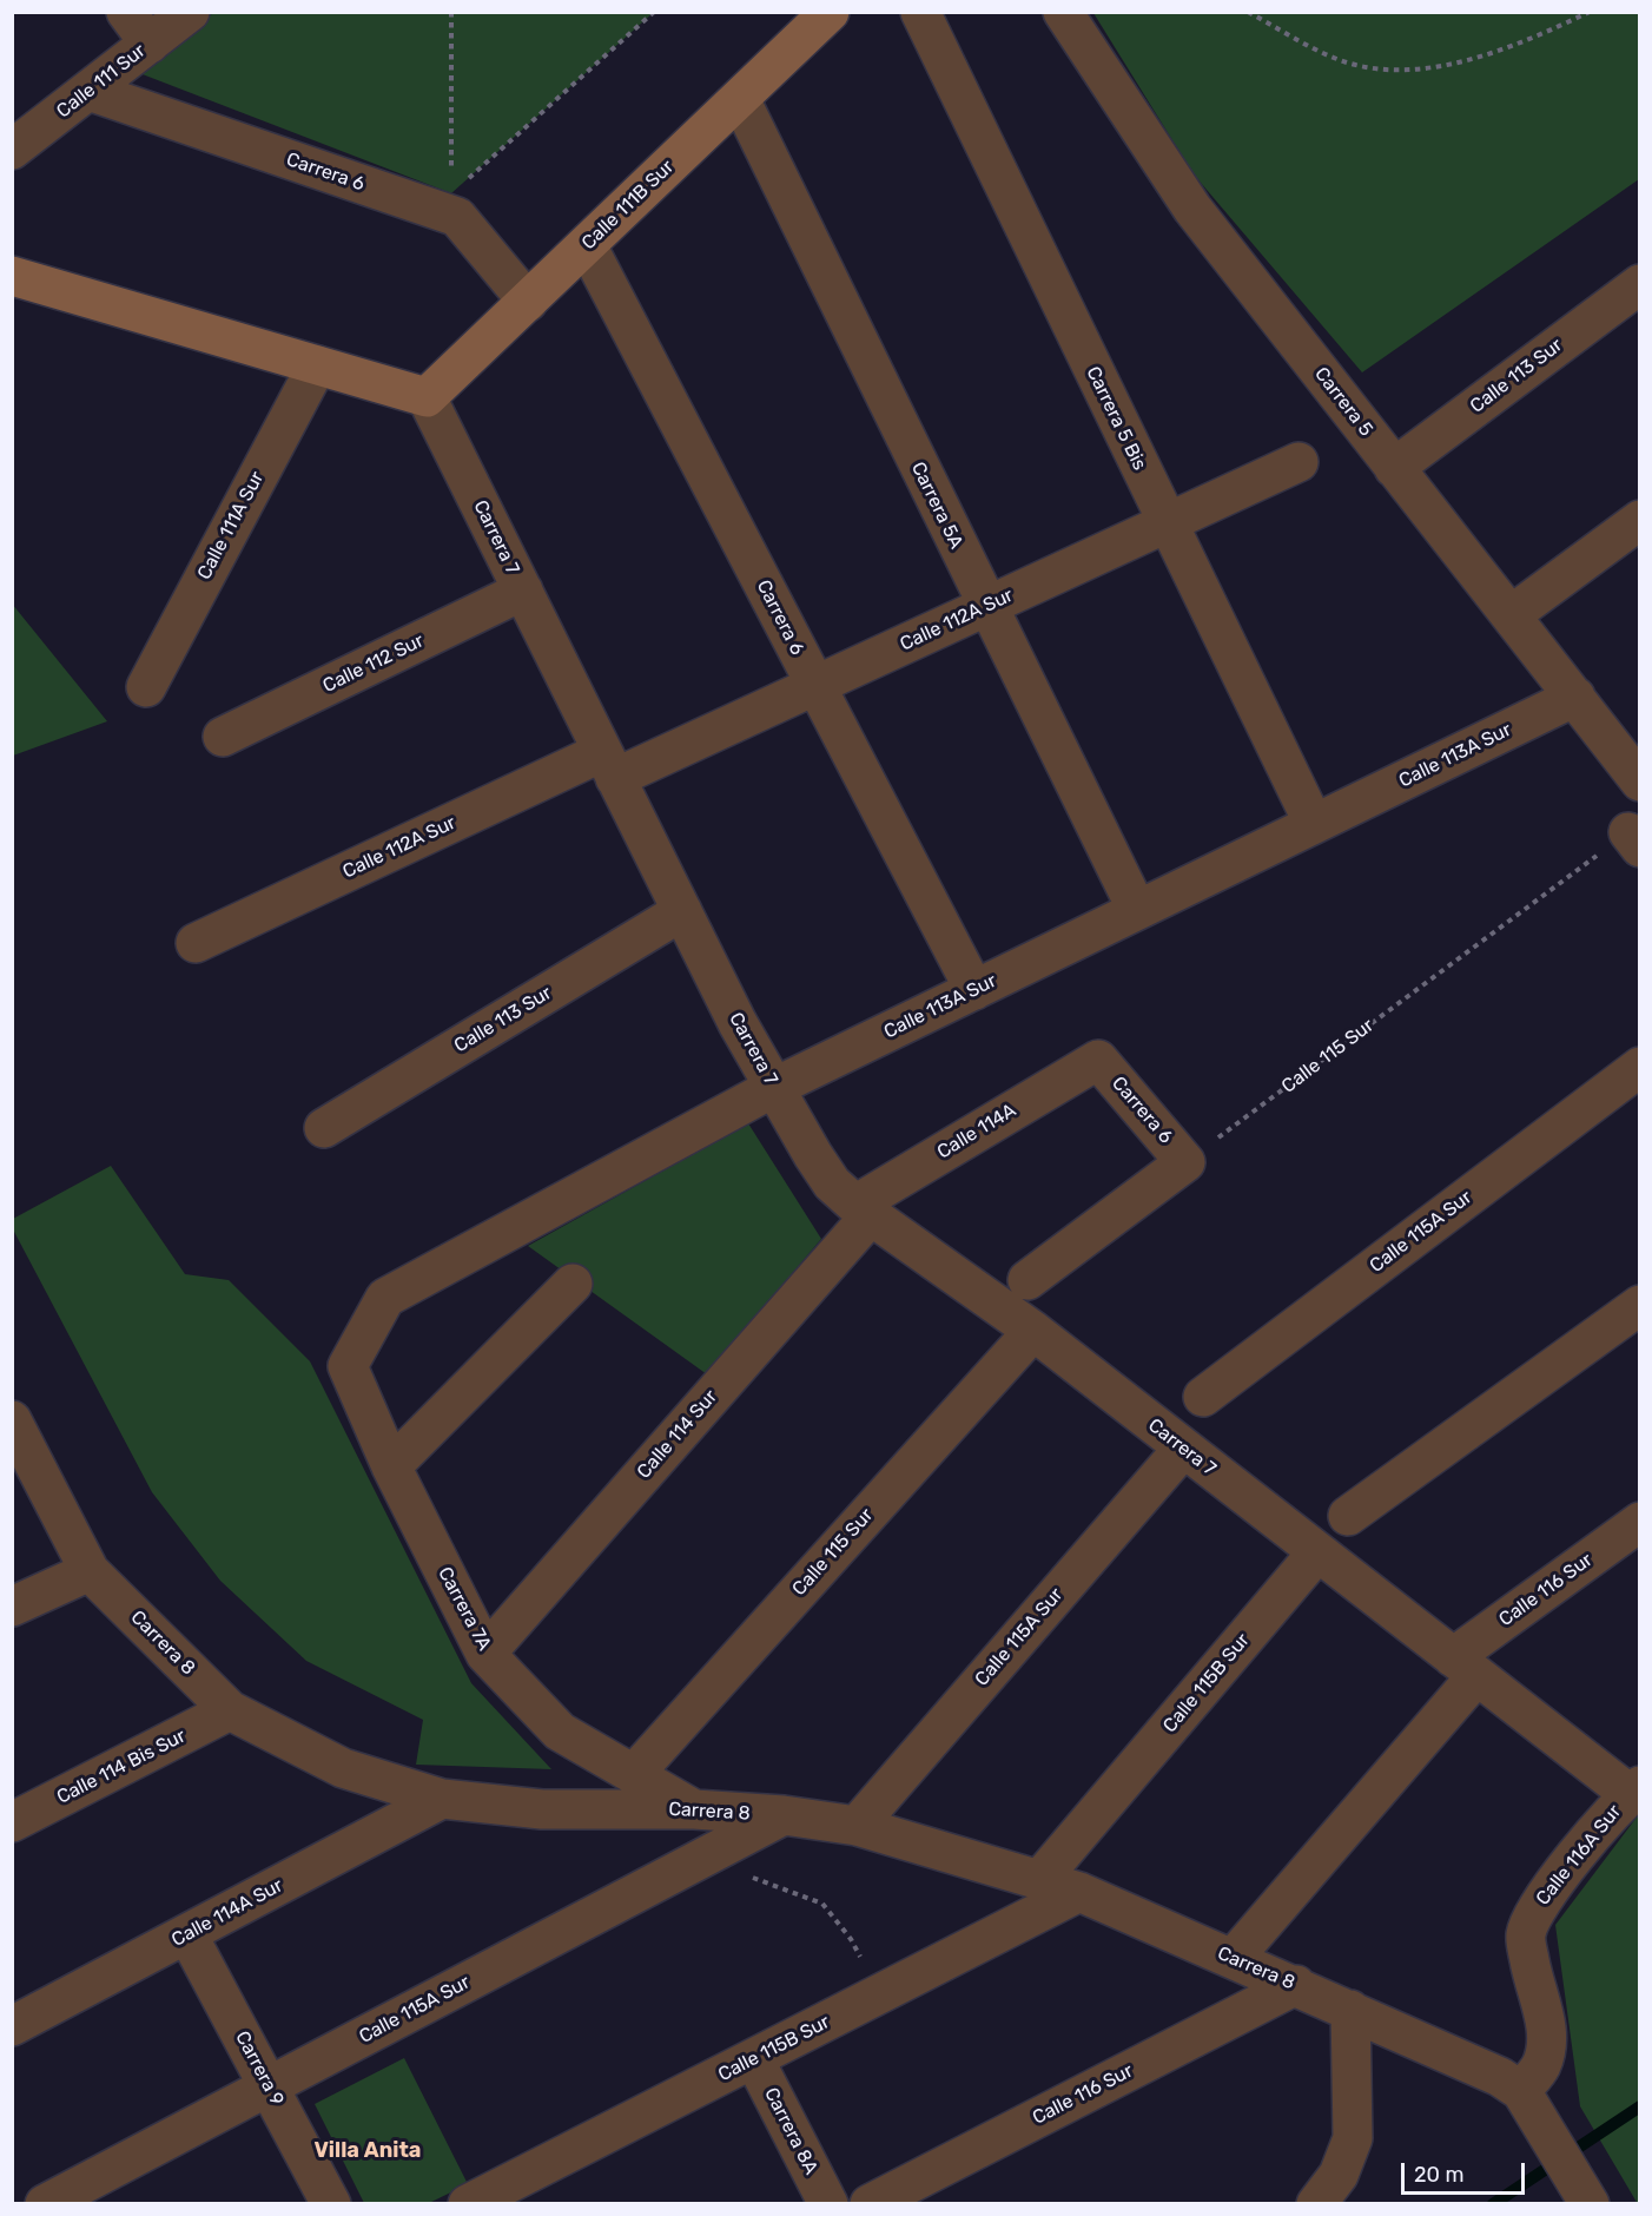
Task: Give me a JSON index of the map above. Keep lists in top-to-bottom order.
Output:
{
  "streets": {
    "street": [
      "Calle 111 Sur",
      "Carrera 6",
      "Calle 111B Sur",
      "Calle 113 Sur",
      "Carrera 5",
      "Carrera 5 Bis",
      "Carrera 5A",
      "Calle 111A Sur",
      "Carrera 7",
      "Calle 112A Sur",
      "Calle 112 Sur",
      "Calle 113A Sur",
      "Calle 115 Sur",
      "Calle 114A",
      "Calle 115A Sur",
      "Calle 114 Sur",
      "Calle 116 Sur",
      "Carrera 7A",
      "Carrera 8",
      "Calle 115B Sur",
      "Calle 114 Bis Sur",
      "Calle 116A Sur",
      "Calle 114A Sur",
      "Carrera 9",
      "Carrera 8A"
    ]
  },
  "crossings": [
    ["Calle 111 Sur", "Carrera 6"],
    ["Carrera 6", "Calle 111B Sur"],
    ["Carrera 6", "Calle 112A Sur"],
    ["Carrera 6", "Calle 113A Sur"],
    ["Carrera 6", "Calle 115 Sur"],
    ["Carrera 6", "Calle 114A"],
    ["Calle 111B Sur", "Carrera 5A"],
    ["Calle 111B Sur", "Carrera 7"],
    ["Calle 113 Sur", "Carrera 5"],
    ["Calle 113 Sur", "Carrera 7"],
    ["Carrera 5", "Calle 113A Sur"],
    ["Carrera 5 Bis", "Calle 112A Sur"],
    ["Carrera 5 Bis", "Calle 113A Sur"],
    ["Carrera 5A", "Calle 112A Sur"],
    ["Carrera 5A", "Calle 113A Sur"],
    ["Carrera 7", "Calle 112A Sur"],
    ["Carrera 7", "Calle 112 Sur"],
    ["Carrera 7", "Calle 113A Sur"],
    ["Carrera 7", "Calle 115 Sur"],
    ["Carrera 7", "Calle 114A"],
    ["Carrera 7", "Calle 115A Sur"],
    ["Carrera 7", "Calle 114 Sur"],
    ["Carrera 7", "Calle 116 Sur"],
    ["Carrera 7", "Calle 115B Sur"],
    ["Carrera 7", "Calle 116A Sur"],
    ["Calle 113A Sur", "Carrera 7A"],
    ["Calle 115 Sur", "Carrera 7A"],
    ["Calle 114A", "Calle 114 Sur"],
    ["Calle 115A Sur", "Carrera 8"],
    ["Calle 115A Sur", "Carrera 9"],
    ["Calle 114 Sur", "Carrera 7A"],
    ["Calle 116 Sur", "Carrera 8"],
    ["Carrera 7A", "Carrera 8"],
    ["Carrera 8", "Calle 115B Sur"],
    ["Carrera 8", "Calle 114 Bis Sur"],
    ["Carrera 8", "Calle 116A Sur"],
    ["Carrera 8", "Calle 114A Sur"],
    ["Calle 115B Sur", "Carrera 8A"],
    ["Calle 114A Sur", "Carrera 9"]
  ],
  "districts": ["Villa Anita"],
  "scale_bar": "20 m"
}
